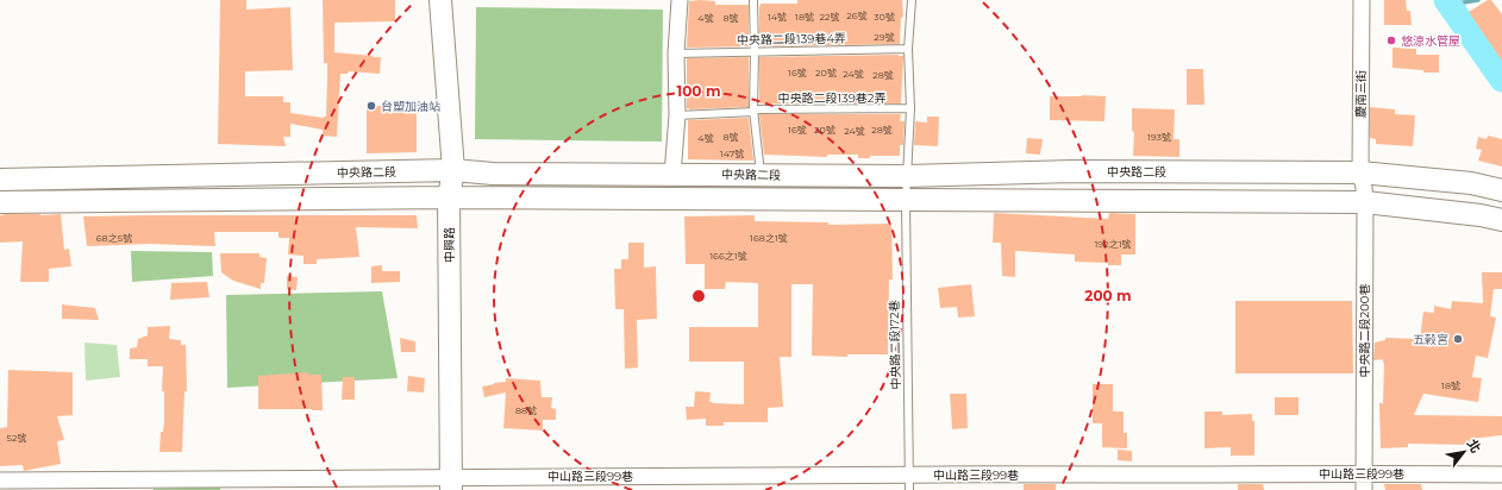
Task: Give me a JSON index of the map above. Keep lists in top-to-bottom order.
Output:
{
  "streets": {
    "street": [
      "慶南三街",
      "中央路二段",
      "中興路",
      "中央路二段200巷",
      "中山路三段99巷"
    ],
    "lane": ["中央路二段139巷4弄", "中央路二段139巷2弄", "中央路二段172巷"]
  },
  "crossings": [
    ["中央路二段139巷4弄", "中央路二段172巷"],
    ["慶南三街", "中央路二段"],
    ["慶南三街", "中央路二段200巷"],
    ["中央路二段139巷2弄", "中央路二段172巷"],
    ["中央路二段", "中興路"],
    ["中央路二段", "中央路二段200巷"],
    ["中央路二段", "中央路二段172巷"],
    ["中興路", "中山路三段99巷"],
    ["中央路二段200巷", "中山路三段99巷"],
    ["中央路二段172巷", "中山路三段99巷"]
  ],
  "places": ["悠涼水管屋", "台塑加油站", "五榖宮"],
  "house_numbers": [
    "26號",
    "14號",
    "18號",
    "22號",
    "30號",
    "4號",
    "8號",
    "29號",
    "16號",
    "20號",
    "24號",
    "28號",
    "16號",
    "20號",
    "28號",
    "24號",
    "8號",
    "193號",
    "4號",
    "147號",
    "68之5號",
    "168之1號",
    "192之1號",
    "166之1號",
    "18號",
    "88號",
    "52號"
  ],
  "north": "top right",
  "rings": ["100 m", "200 m"]
}
